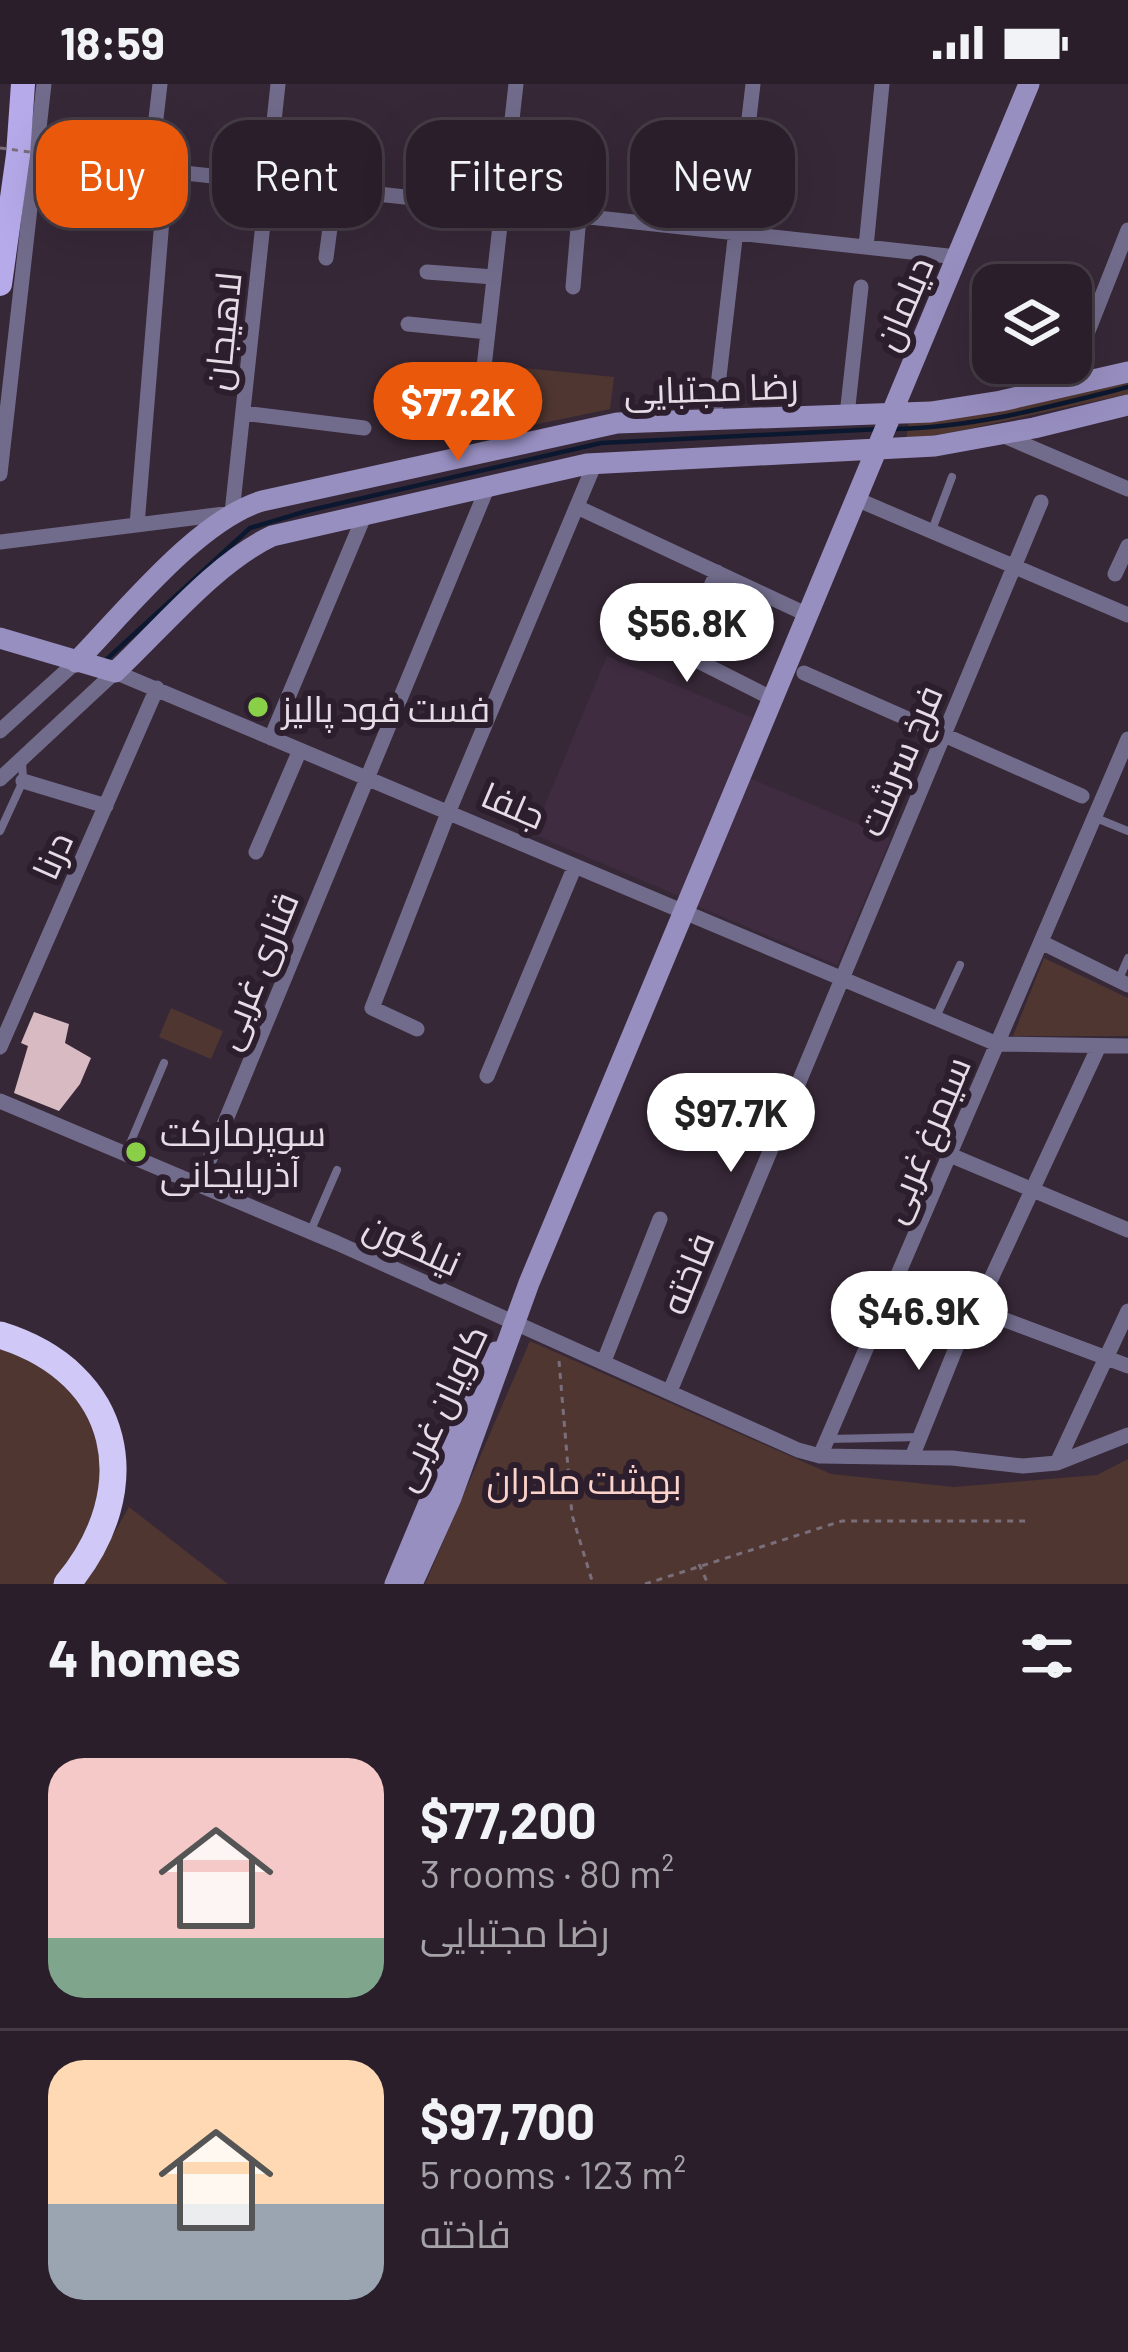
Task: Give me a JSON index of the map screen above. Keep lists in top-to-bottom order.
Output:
{
  "streets": {
    "main road": [
      "دیلمان",
      "رضا مجتبایی",
      "جلفا",
      "کاویان غربی"
    ],
    "street": [
      "لاهیجان",
      "فرخ سرشت",
      "درنا",
      "قناری غربی",
      "سیمرغ غربی",
      "نیلگون",
      "فاخته"
    ]
  },
  "crossings": [
    ["دیلمان", "رضا مجتبایی"],
    ["دیلمان", "جلفا"],
    ["دیلمان", "نیلگون"],
    ["دیلمان", "کاویان غربی"],
    ["لاهیجان", "رضا مجتبایی"],
    ["رضا مجتبایی", "جلفا"],
    ["رضا مجتبایی", "قناری غربی"],
    ["فرخ سرشت", "جلفا"],
    ["فرخ سرشت", "فاخته"],
    ["جلفا", "درنا"],
    ["جلفا", "قناری غربی"],
    ["جلفا", "سیمرغ غربی"],
    ["جلفا", "فاخته"],
    ["قناری غربی", "نیلگون"],
    ["سیمرغ غربی", "نیلگون"],
    ["نیلگون", "فاخته"],
    ["نیلگون", "کاویان غربی"]
  ],
  "parks": ["بهشت مادران"],
  "places": ["فست فود پالیز", "سوپرمارکت آذربایجانی"],
  "page": {
    "status": "18:59",
    "chip": [
      "Buy",
      "Rent",
      "Filters",
      "New"
    ],
    "price": [
      "$77.2K",
      "$56.8K",
      "$97.7K",
      "$46.9K"
    ],
    "heading": "4 homes",
    "list": [
      {
        "name": "$77,200",
        "note": "3 rooms · 80 m² · رضا مجتبایی"
      },
      {
        "name": "$97,700",
        "note": "5 rooms · 123 m² · فاخته"
      }
    ]
  }
}
